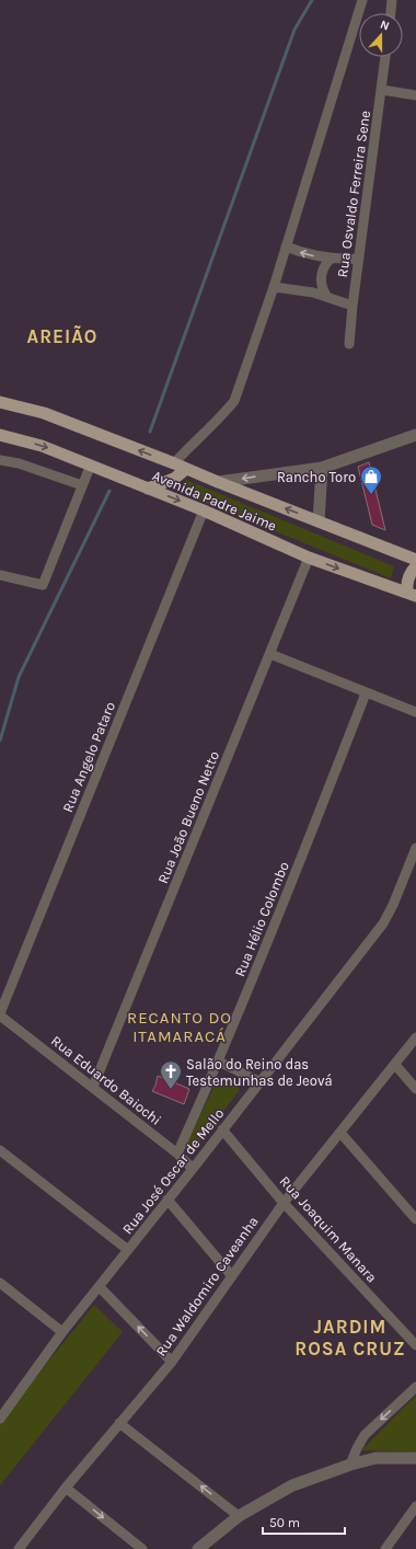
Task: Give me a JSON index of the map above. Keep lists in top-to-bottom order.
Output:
{
  "streets": {
    "main road": ["Avenida Padre Jaime"],
    "street": [
      "Rua Osvaldo Ferreira Sene",
      "Rua Angelo Pataro",
      "Rua João Bueno Netto",
      "Rua Hélio Colombo",
      "Rua Eduardo Baiochi",
      "Rua José Oscar de Mello",
      "Rua Joaquim Manara",
      "Rua Waldomiro Caveanha"
    ]
  },
  "crossings": [
    ["Avenida Padre Jaime", "Rua Angelo Pataro"],
    ["Avenida Padre Jaime", "Rua João Bueno Netto"],
    ["Rua Angelo Pataro", "Rua Eduardo Baiochi"],
    ["Rua João Bueno Netto", "Rua Eduardo Baiochi"],
    ["Rua Hélio Colombo", "Rua Eduardo Baiochi"],
    ["Rua Eduardo Baiochi", "Rua José Oscar de Mello"],
    ["Rua José Oscar de Mello", "Rua Joaquim Manara"],
    ["Rua Joaquim Manara", "Rua Waldomiro Caveanha"]
  ],
  "districts": ["AREIÃO", "RECANTO DO ITAMARACÁ", "JARDIM ROSA CRUZ"],
  "places": {
    "shop": ["Rancho Toro"],
    "church": ["Salão do Reino das Testemunhas de Jeová"]
  },
  "scale_bar": "50 m",
  "north": "top"
}
